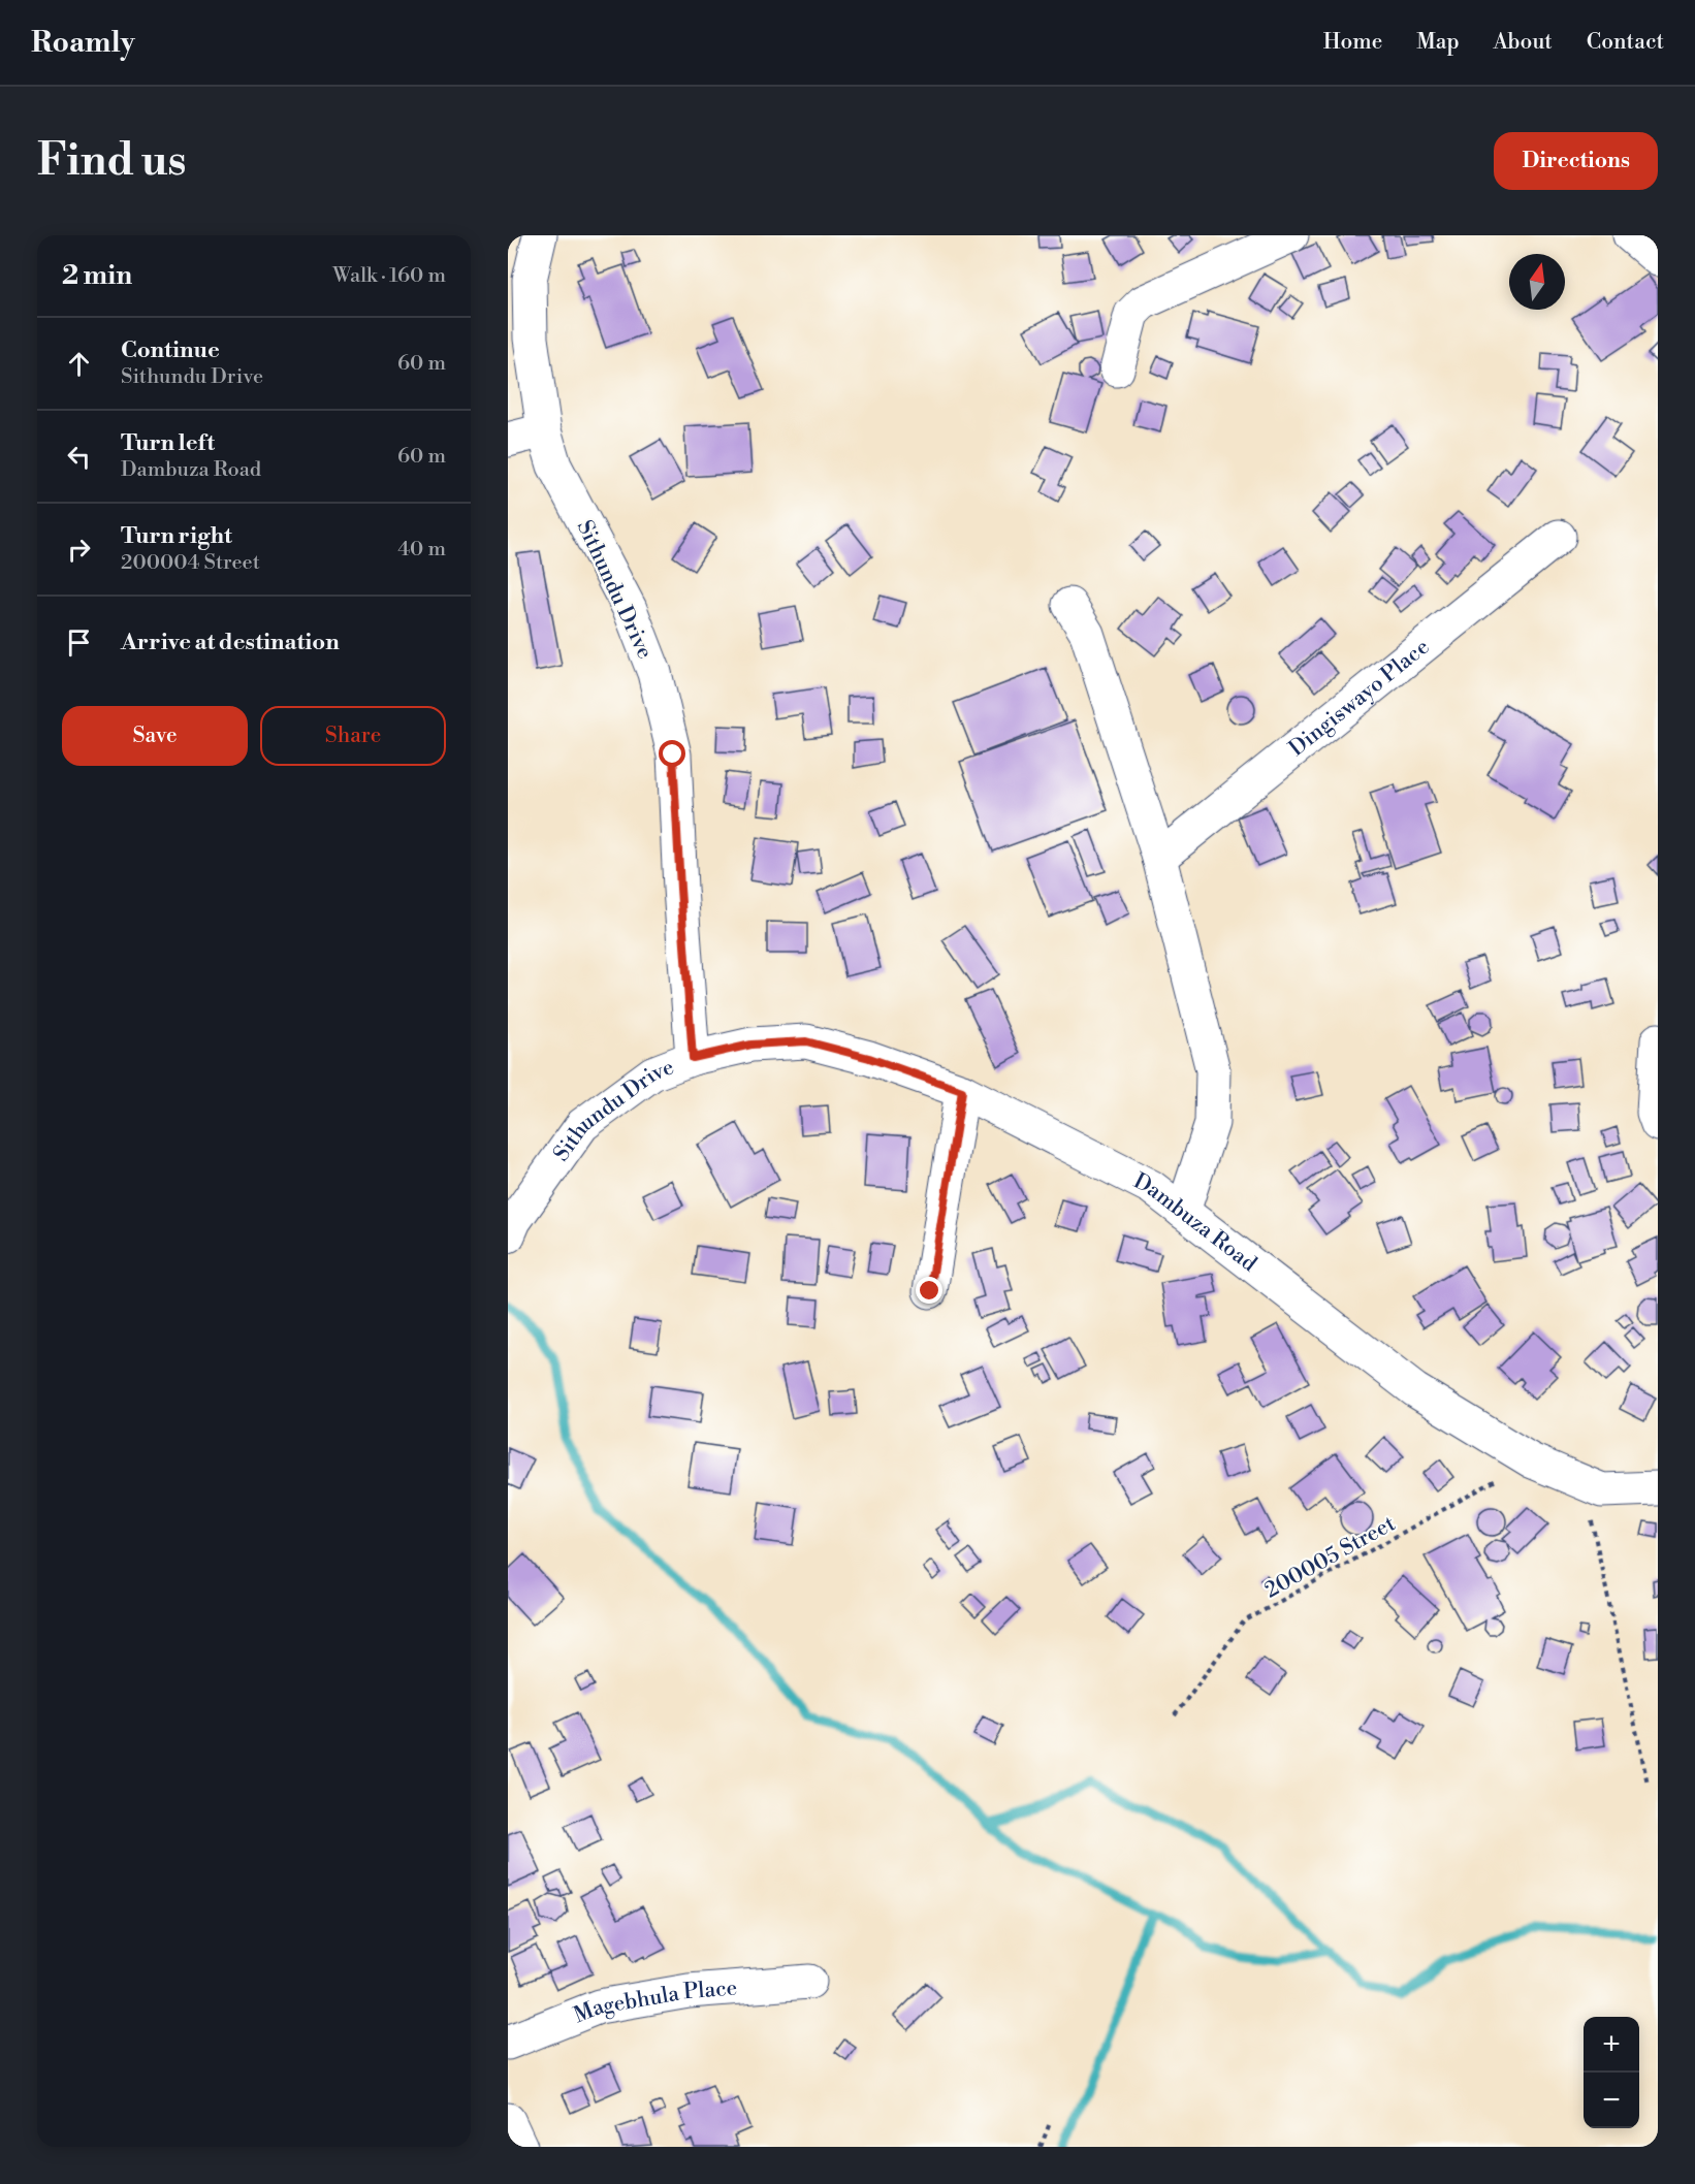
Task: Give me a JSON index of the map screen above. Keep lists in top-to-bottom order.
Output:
{
  "streets": {
    "street": [
      "Sithundu Drive",
      "Dingiswayo Place",
      "Dambuza Road",
      "Magebhula Place"
    ],
    "path": ["200005 Street"]
  },
  "crossings": [
    ["Sithundu Drive", "Dambuza Road"],
    ["Dambuza Road", "200005 Street"]
  ],
  "north": "top",
  "page": {
    "header": "Roamly",
    "nav": [
      "Home",
      "Map",
      "About",
      "Contact"
    ],
    "buttons": [
      "Directions",
      ["Save", "Share"]
    ],
    "title": "Find us",
    "heading": ["2 min", "Walk · 160 m"],
    "list": [
      ["Continue", "Sithundu Drive", "60 m"],
      ["Turn left", "Dambuza Road", "60 m"],
      ["Turn right", "200004 Street", "40 m"],
      "Arrive at destination"
    ],
    "map_buttons": ["+", "−"]
  }
}
